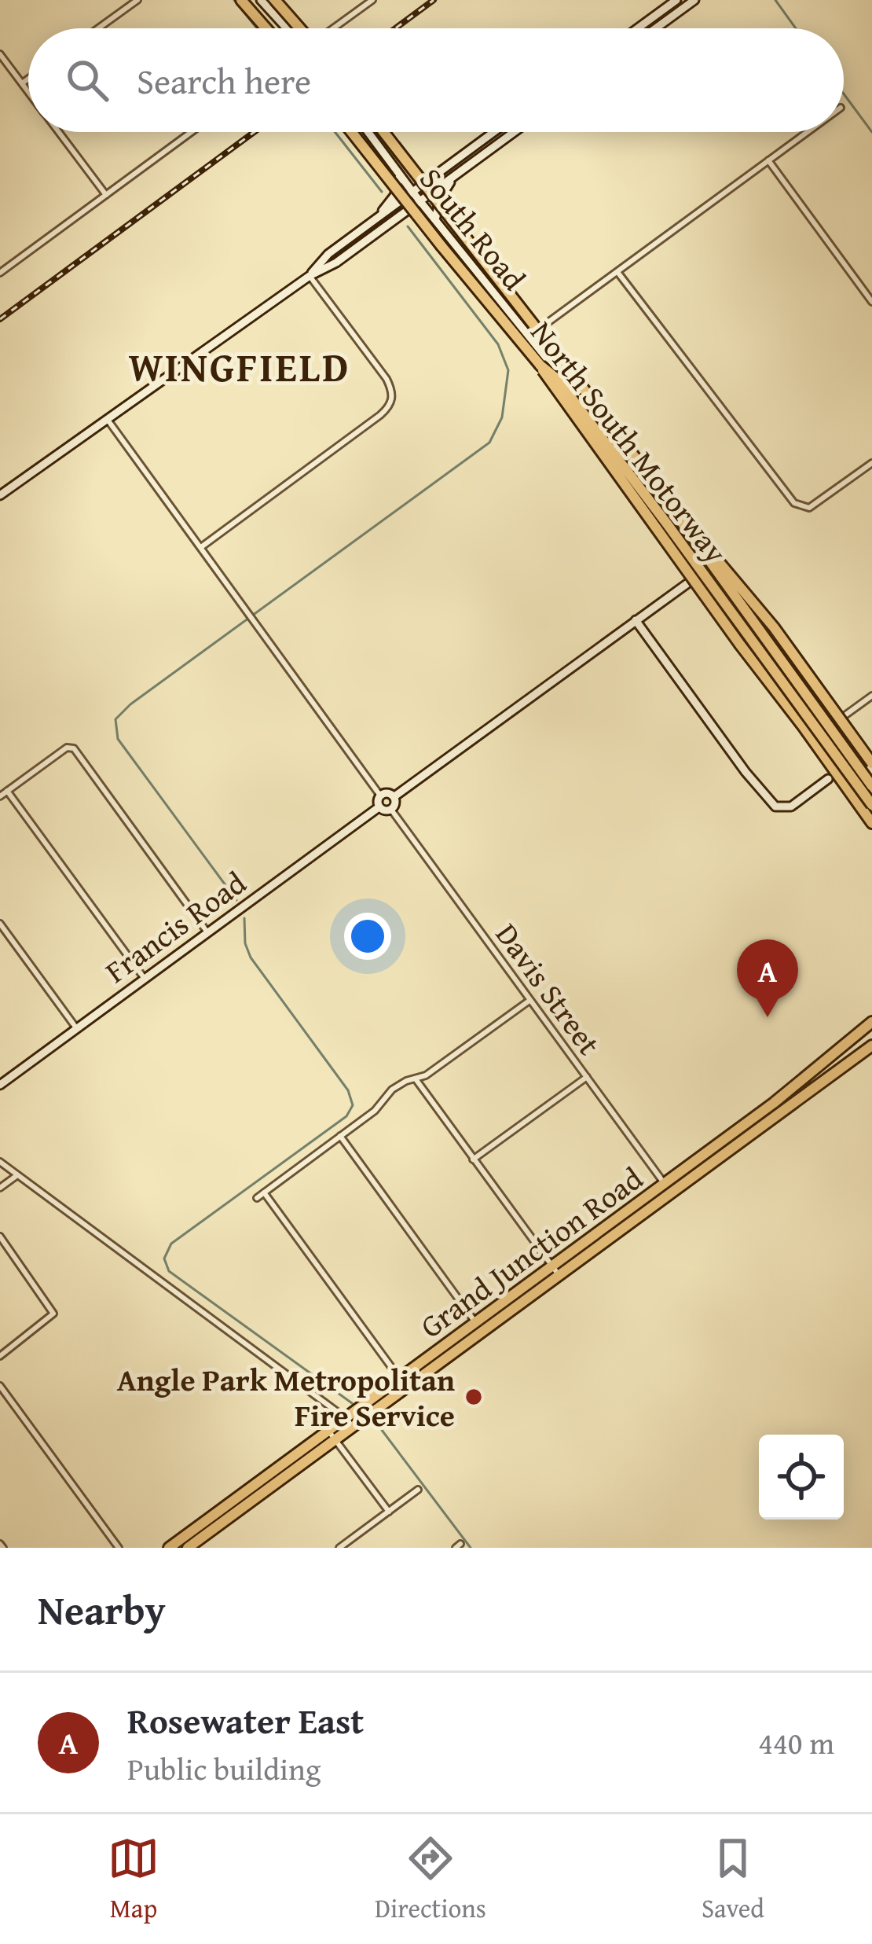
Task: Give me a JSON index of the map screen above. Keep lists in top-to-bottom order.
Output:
{
  "streets": {
    "highway": ["North South Motorway", "Grand Junction Road"],
    "street": ["South Road", "Francis Road", "Davis Street"]
  },
  "crossings": [
    ["Francis Road", "Davis Street"],
    ["Davis Street", "Grand Junction Road"]
  ],
  "districts": ["WINGFIELD"],
  "places": ["Angle Park Metropolitan Fire Service"],
  "page": {
    "search": "Search here",
    "pins": "A",
    "heading": "Nearby",
    "list": [
      {
        "mark": "A",
        "name": "Rosewater East",
        "note": "Public building",
        "value": "440 m"
      }
    ],
    "nav": ["Map", "Directions", "Saved"]
  }
}
